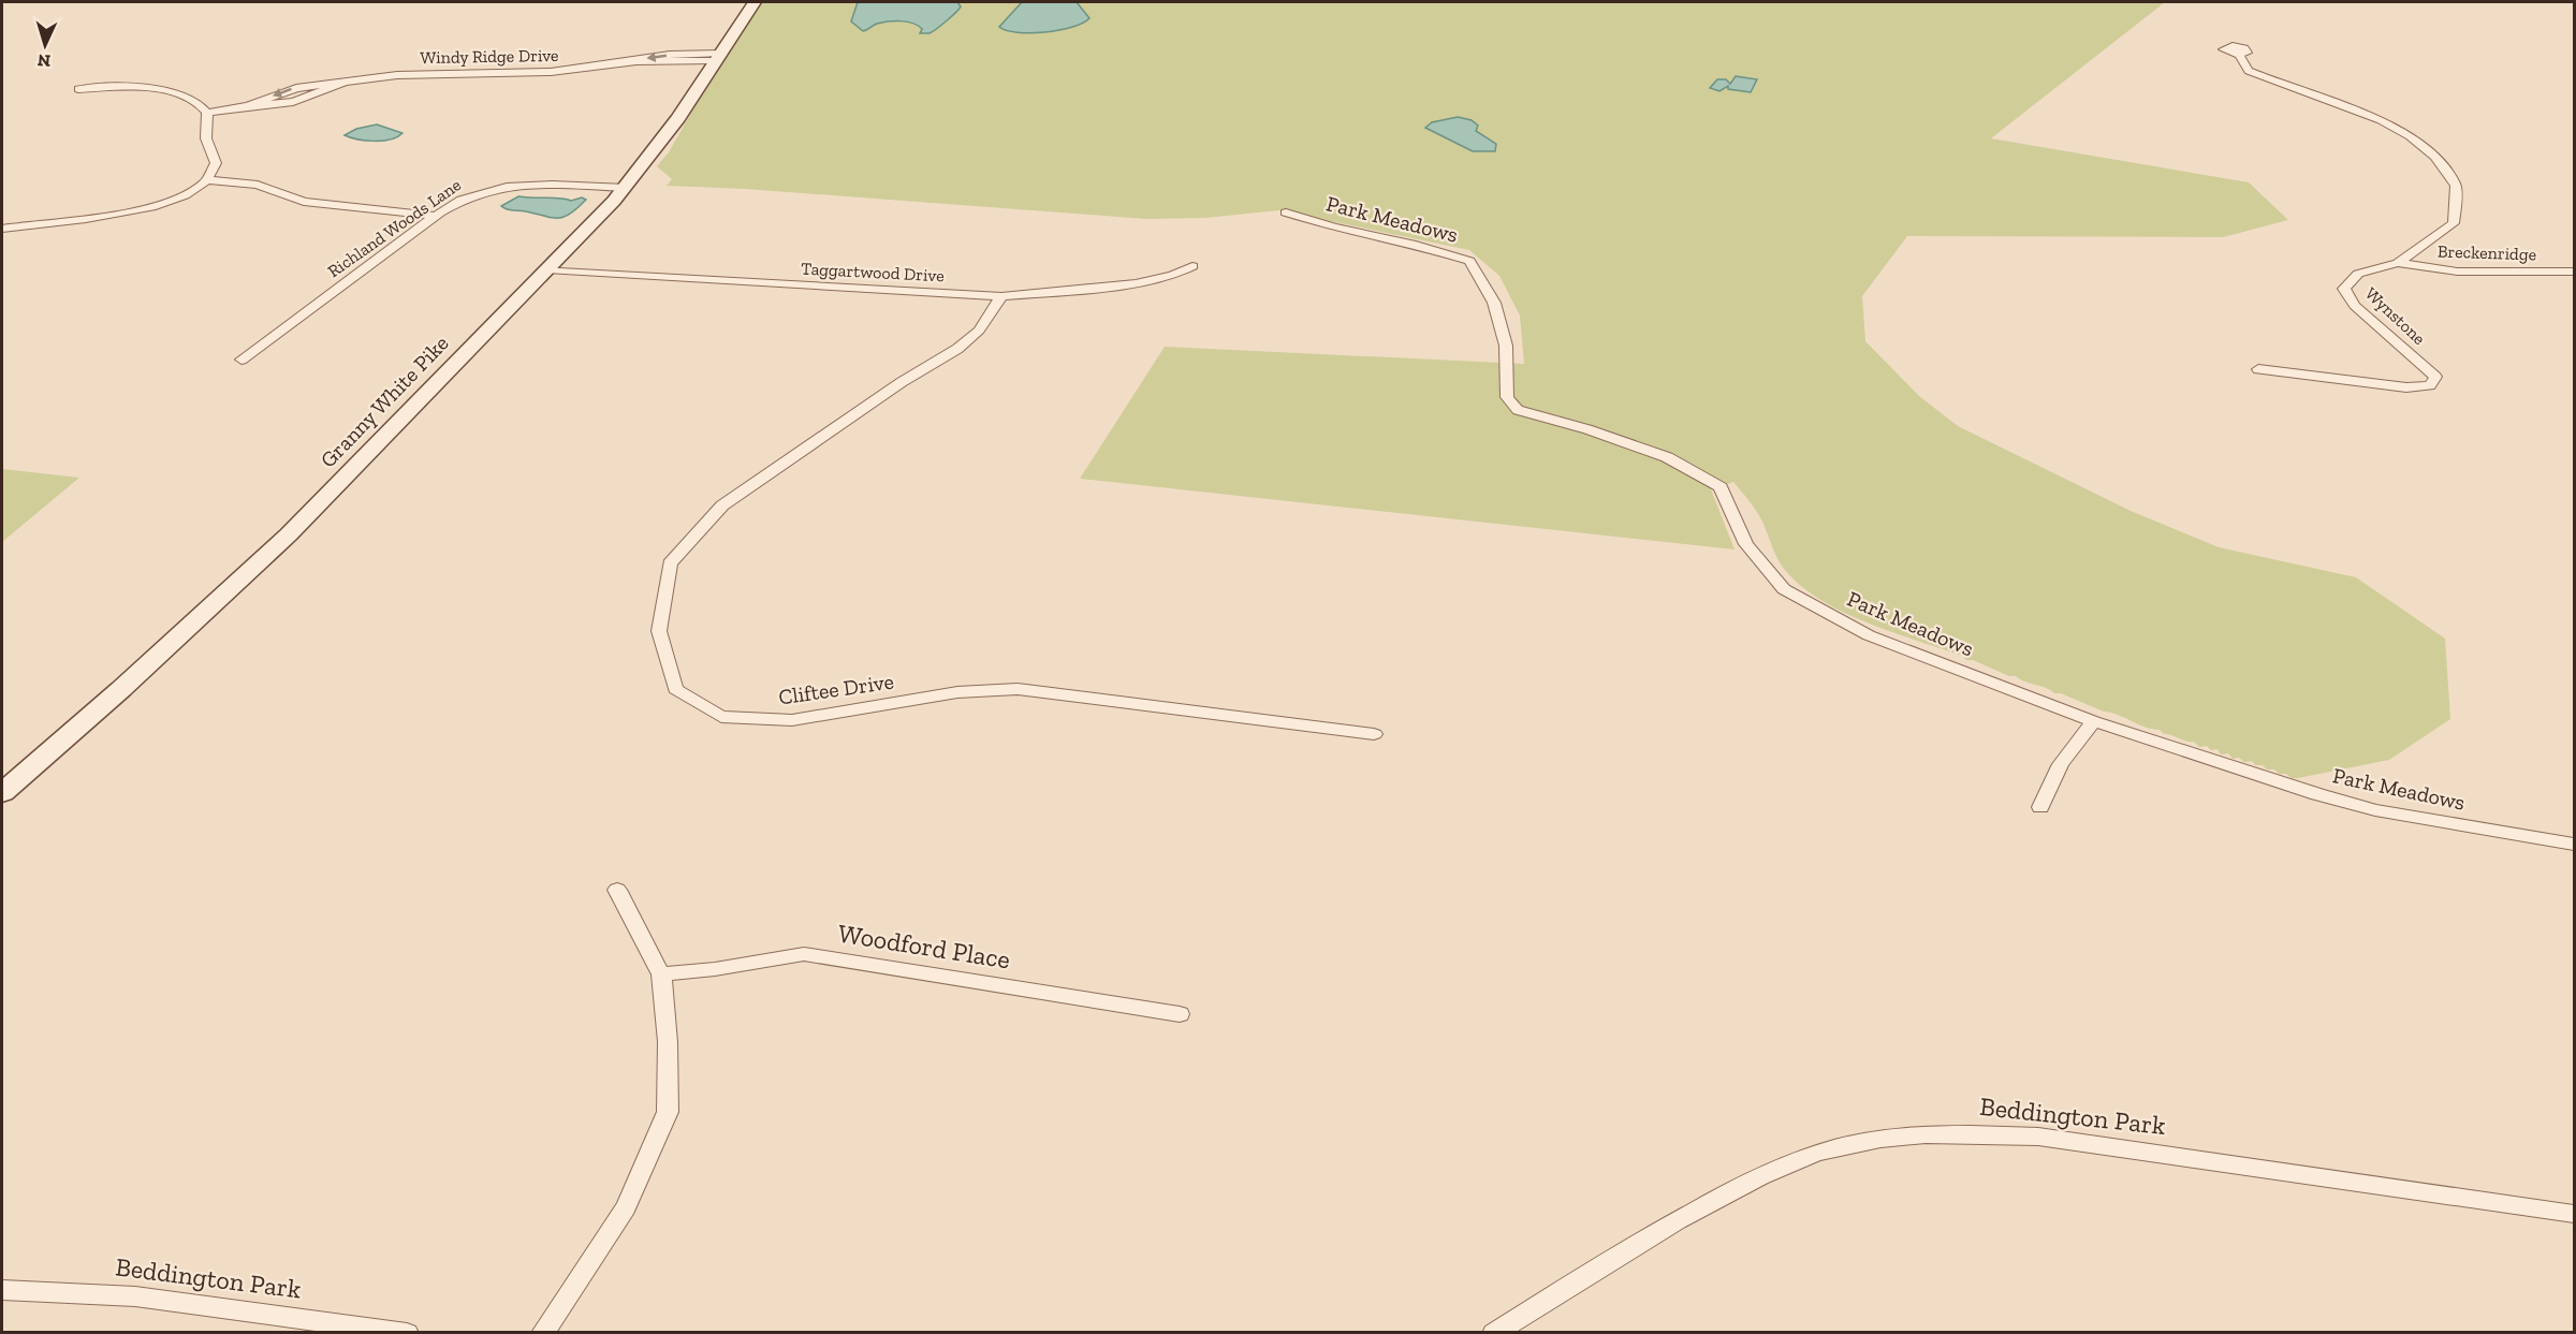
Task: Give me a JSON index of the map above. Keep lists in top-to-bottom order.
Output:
{
  "streets": {
    "main road": ["Granny White Pike"],
    "street": [
      "Windy Ridge Drive",
      "Park Meadows",
      "Richland Woods Lane",
      "Breckenridge",
      "Taggartwood Drive",
      "Wynstone",
      "Cliftee Drive",
      "Woodford Place",
      "Beddington Park"
    ]
  },
  "crossings": [
    ["Windy Ridge Drive", "Granny White Pike"],
    ["Richland Woods Lane", "Granny White Pike"],
    ["Breckenridge", "Wynstone"],
    ["Taggartwood Drive", "Granny White Pike"],
    ["Taggartwood Drive", "Cliftee Drive"]
  ],
  "north": "bottom"
}
